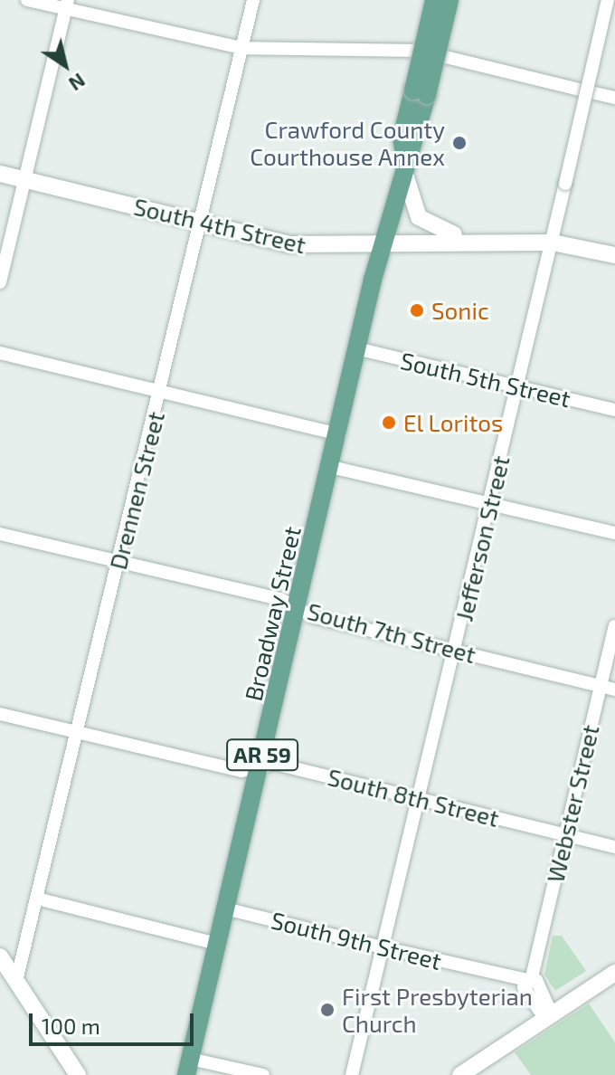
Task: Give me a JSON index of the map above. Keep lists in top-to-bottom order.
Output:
{
  "streets": {
    "main road": ["South 4th Street", "Broadway Street", "AR 59"],
    "street": [
      "South 5th Street",
      "Drennen Street",
      "Jefferson Street",
      "South 7th Street",
      "South 8th Street",
      "Webster Street",
      "South 9th Street"
    ]
  },
  "crossings": [
    ["South 4th Street", "Drennen Street"],
    ["South 4th Street", "Jefferson Street"],
    ["South 4th Street", "Broadway Street"],
    ["South 5th Street", "Jefferson Street"],
    ["South 5th Street", "Broadway Street"],
    ["Drennen Street", "South 7th Street"],
    ["Drennen Street", "South 8th Street"],
    ["Jefferson Street", "South 7th Street"],
    ["Jefferson Street", "South 8th Street"],
    ["Jefferson Street", "South 9th Street"],
    ["Broadway Street", "South 7th Street"],
    ["Broadway Street", "South 8th Street"],
    ["Broadway Street", "South 9th Street"],
    ["South 7th Street", "Webster Street"],
    ["South 8th Street", "Webster Street"],
    ["Webster Street", "South 9th Street"]
  ],
  "places": [
    "Crawford County Courthouse Annex",
    "Sonic",
    "El Loritos",
    "First Presbyterian Church"
  ],
  "scale_bar": "100 m",
  "north": "bottom right"
}
